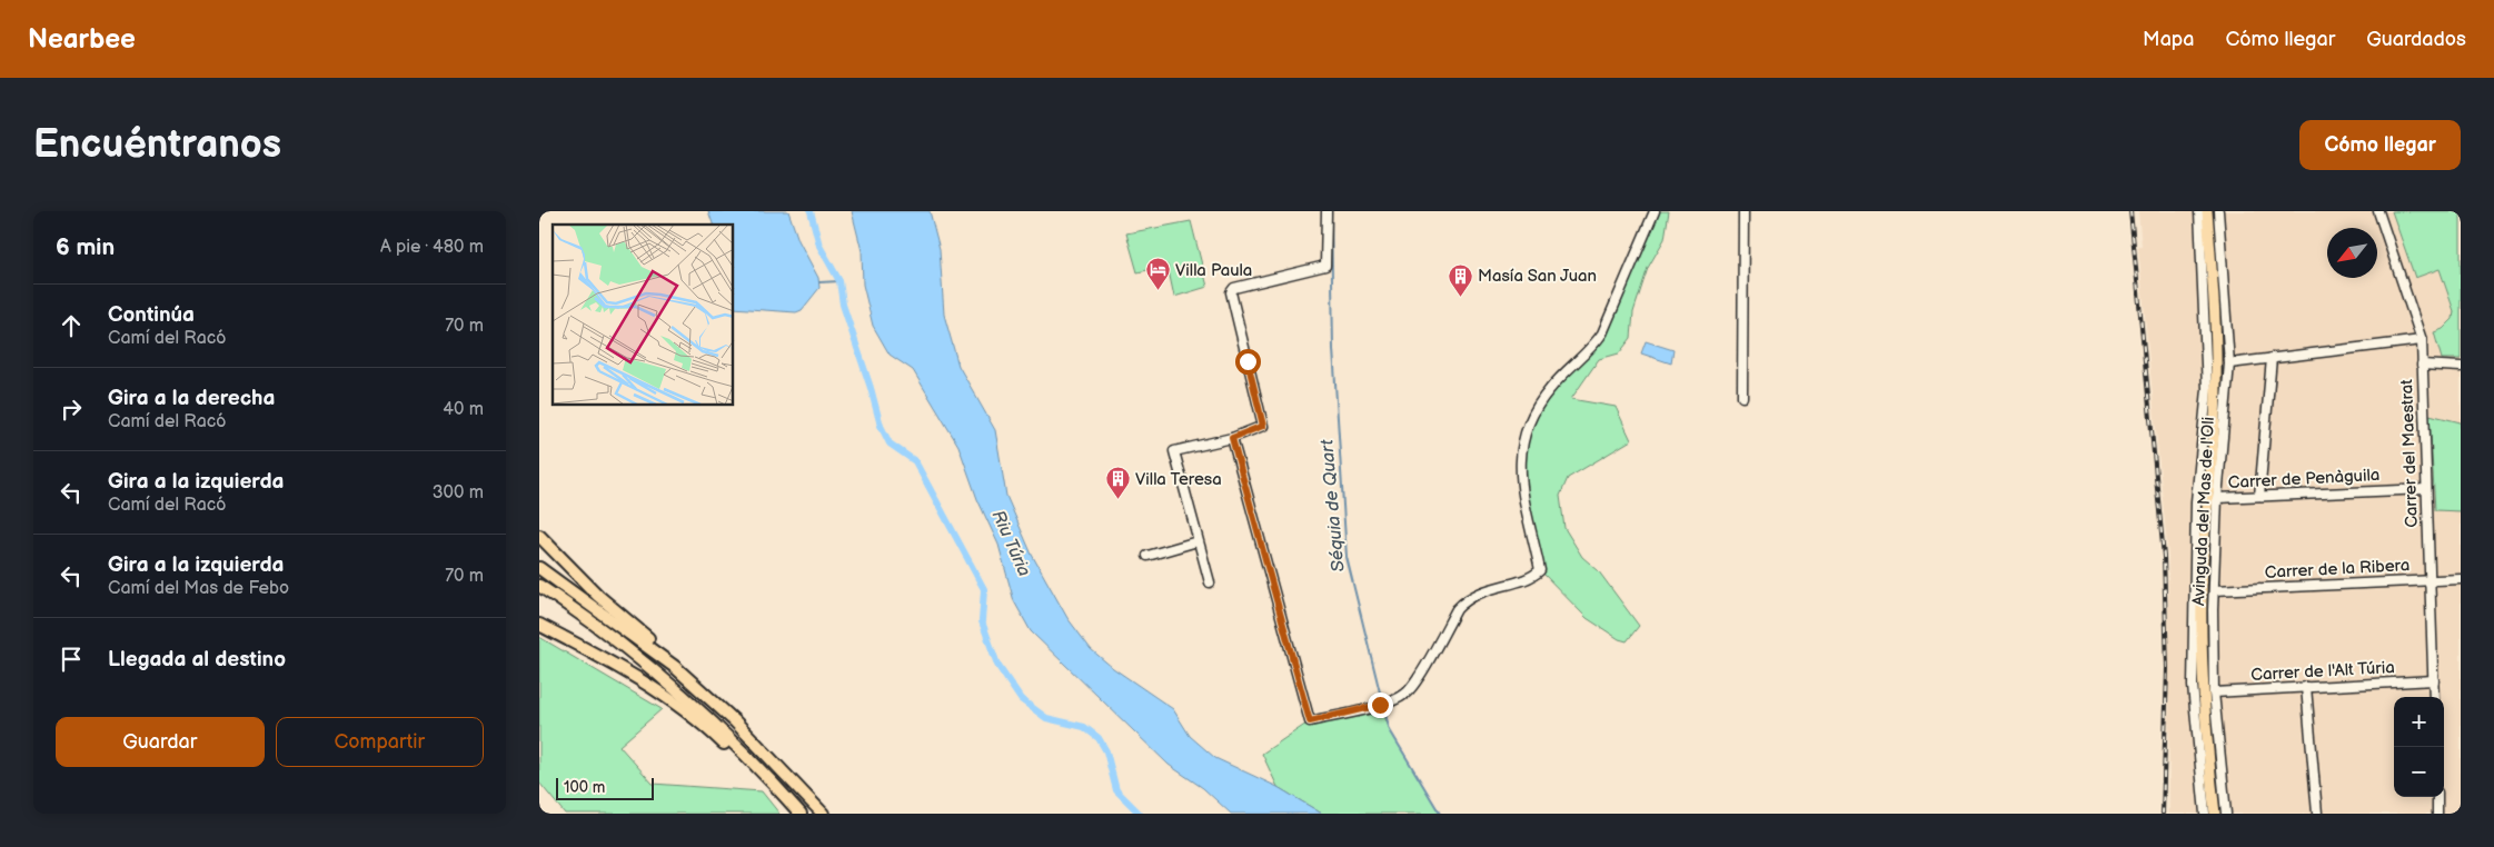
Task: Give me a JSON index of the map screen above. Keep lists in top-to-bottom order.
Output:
{
  "streets": {
    "street": [
      "Carrer del Maestrat",
      "Carrer de Penàguila",
      "Avinguda del Mas de l'Oli",
      "Carrer de la Ribera",
      "Carrer de l'Alt Túria"
    ]
  },
  "crossings": [
    ["Carrer del Maestrat", "Carrer de Penàguila"],
    ["Carrer del Maestrat", "Carrer de la Ribera"],
    ["Carrer del Maestrat", "Carrer de l'Alt Túria"],
    ["Carrer de Penàguila", "Avinguda del Mas de l'Oli"],
    ["Avinguda del Mas de l'Oli", "Carrer de la Ribera"],
    ["Avinguda del Mas de l'Oli", "Carrer de l'Alt Túria"]
  ],
  "water": ["Séquia de Quart", "Riu Túria"],
  "places": {
    "hotel": ["Villa Paula"],
    "building": ["Masía San Juan", "Villa Teresa"]
  },
  "scale_bar": "100 m",
  "north": "bottom left",
  "page": {
    "header": "Nearbee",
    "nav": ["Mapa", "Cómo llegar", "Guardados"],
    "buttons": [
      "Cómo llegar",
      ["Guardar", "Compartir"]
    ],
    "title": "Encuéntranos",
    "heading": ["6 min", "A pie · 480 m"],
    "list": [
      ["Continúa", "Camí del Racó", "70 m"],
      ["Gira a la derecha", "Camí del Racó", "40 m"],
      ["Gira a la izquierda", "Camí del Racó", "300 m"],
      ["Gira a la izquierda", "Camí del Mas de Febo", "70 m"],
      "Llegada al destino"
    ],
    "map_buttons": ["+", "−"],
    "scale": "100 m"
  }
}
